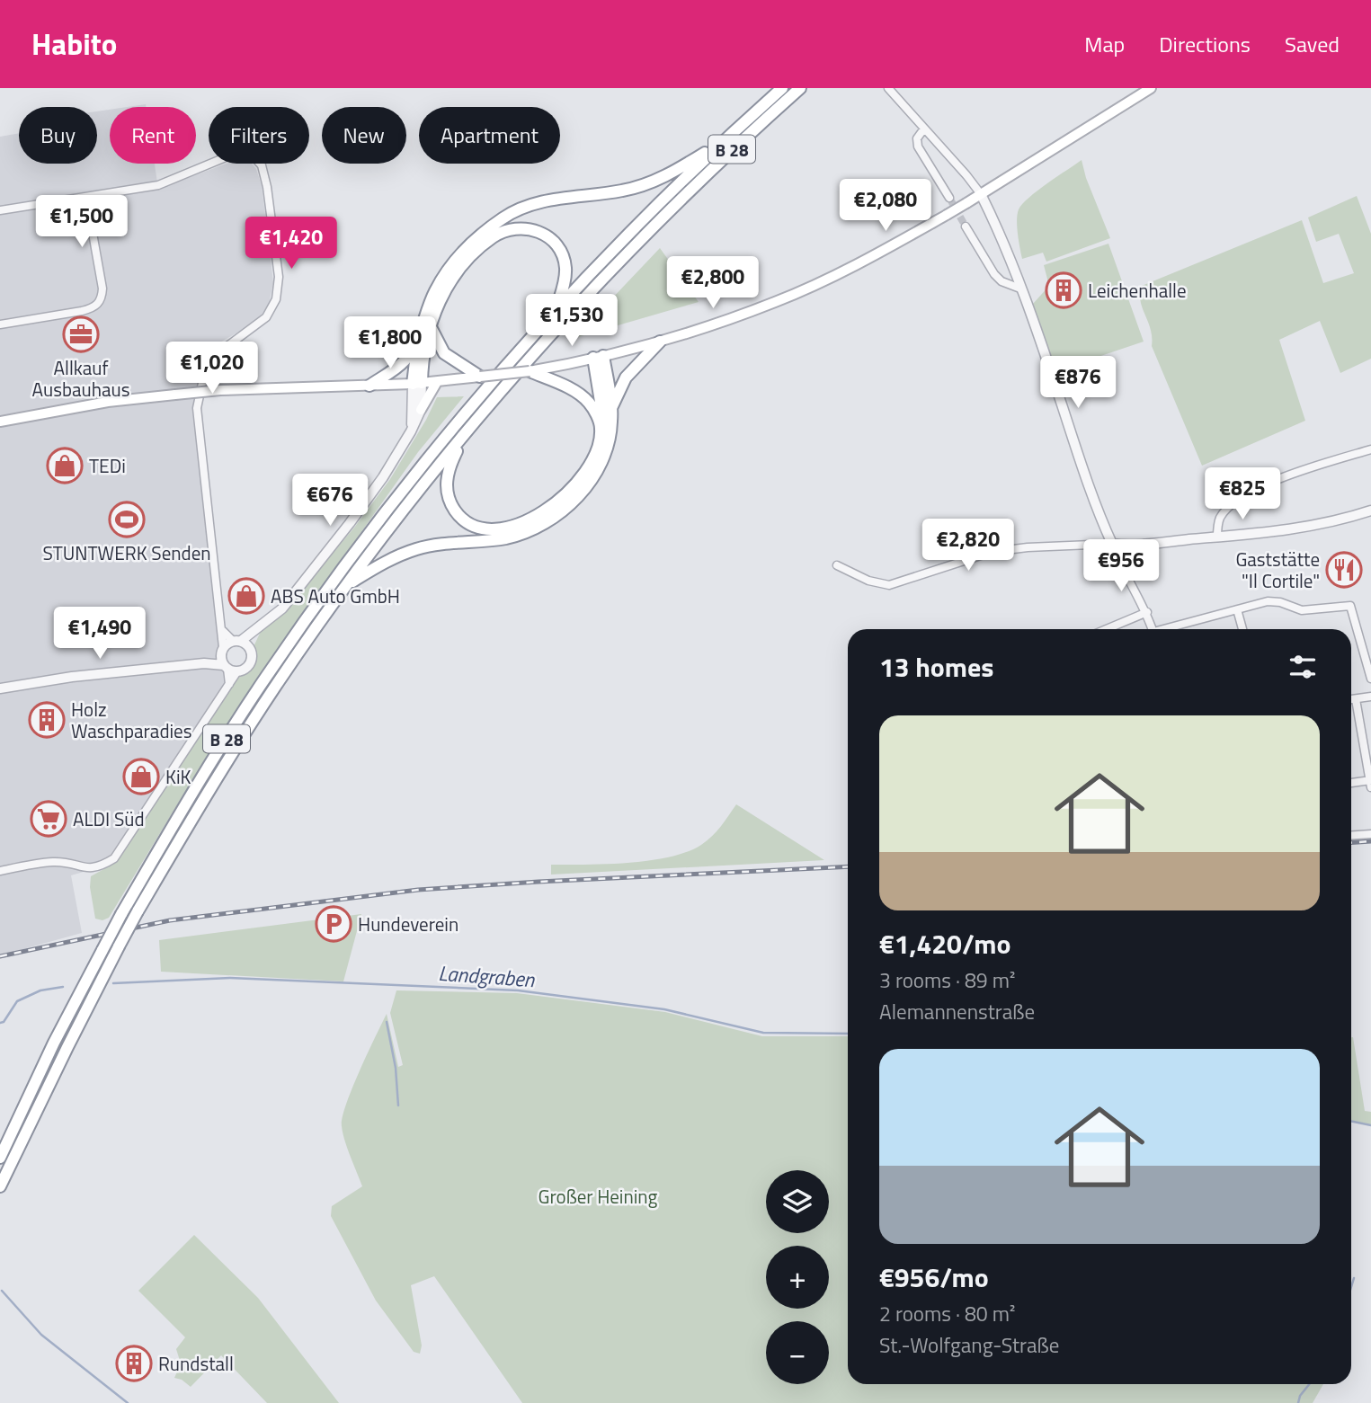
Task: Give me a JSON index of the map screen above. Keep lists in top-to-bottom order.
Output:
{
  "streets": {
    "highway": ["B 28"]
  },
  "water": ["Landgraben"],
  "parks": ["Großer Heining"],
  "places": {
    "building": ["Leichenhalle", "Holz Waschparadies", "Rundstall"],
    "office": ["Allkauf Ausbauhaus"],
    "shop": ["TEDi", "ABS Auto GmbH", "KiK"],
    "sports": ["STUNTWERK Senden"],
    "restaurant": ["Gaststätte \"Il Cortile\""],
    "supermarket": ["ALDI Süd"],
    "parking": ["Hundeverein"]
  },
  "page": {
    "header": "Habito",
    "nav": ["Map", "Directions", "Saved"],
    "chip": [
      "Buy",
      "Rent",
      "Filters",
      "New",
      "Apartment"
    ],
    "price": [
      "€2,080",
      "€1,500",
      "€1,420",
      "€2,800",
      "€1,530",
      "€1,800",
      "€1,020",
      "€876",
      "€825",
      "€676",
      "€2,820",
      "€956",
      "€1,490"
    ],
    "heading": "13 homes",
    "list": [
      {
        "name": "€1,420/mo",
        "note": "3 rooms · 89 m² · Alemannenstraße"
      },
      {
        "name": "€956/mo",
        "note": "2 rooms · 80 m² · St.-Wolfgang-Straße"
      }
    ],
    "map_buttons": ["+", "−"]
  }
}
